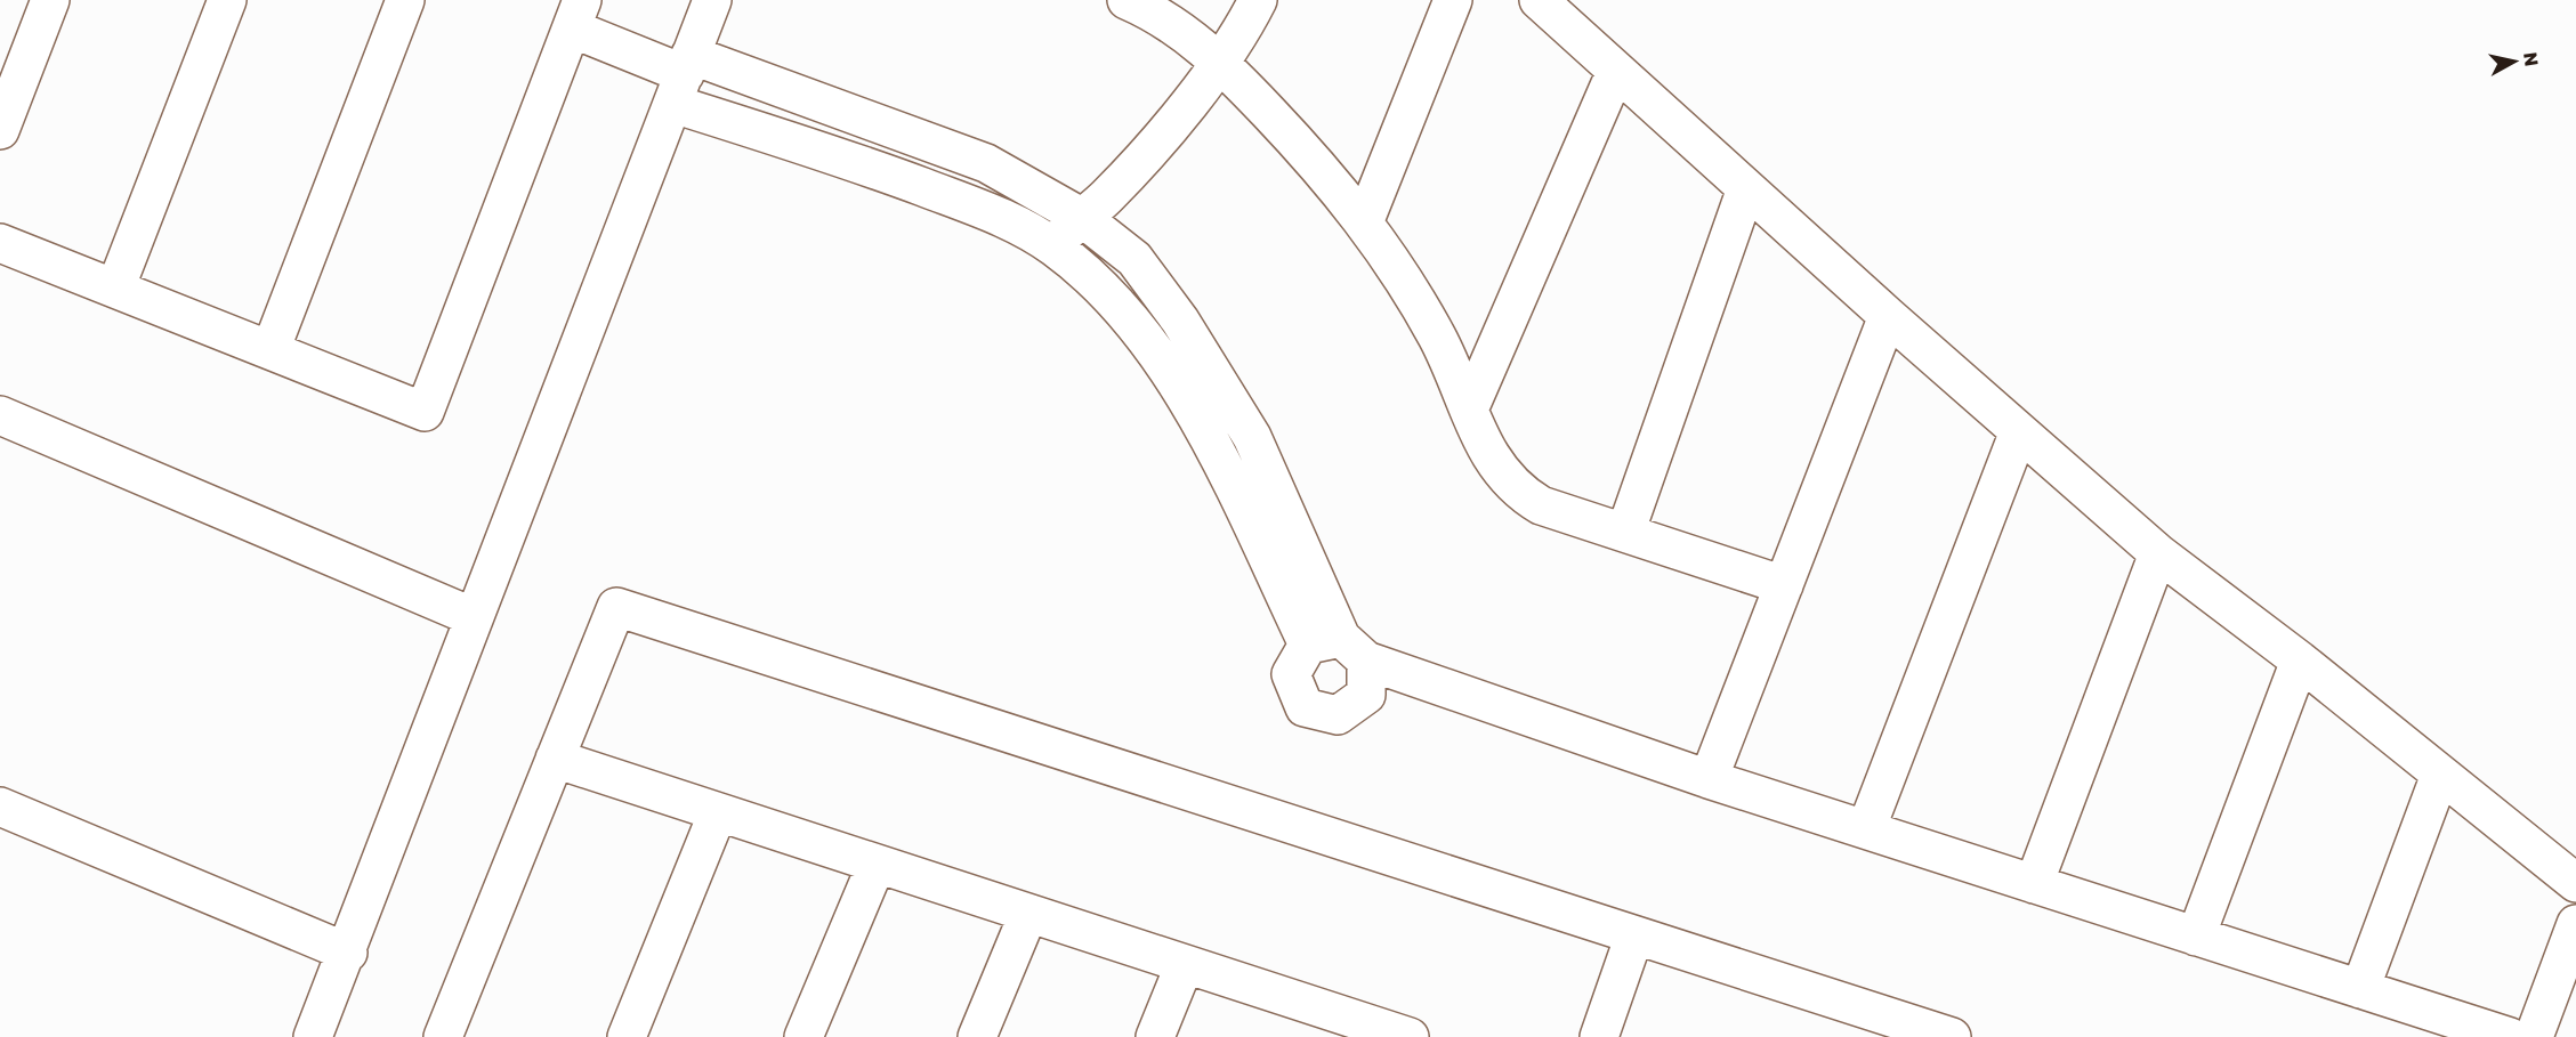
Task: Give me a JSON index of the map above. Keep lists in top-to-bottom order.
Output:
{
  "north": "right"
}
